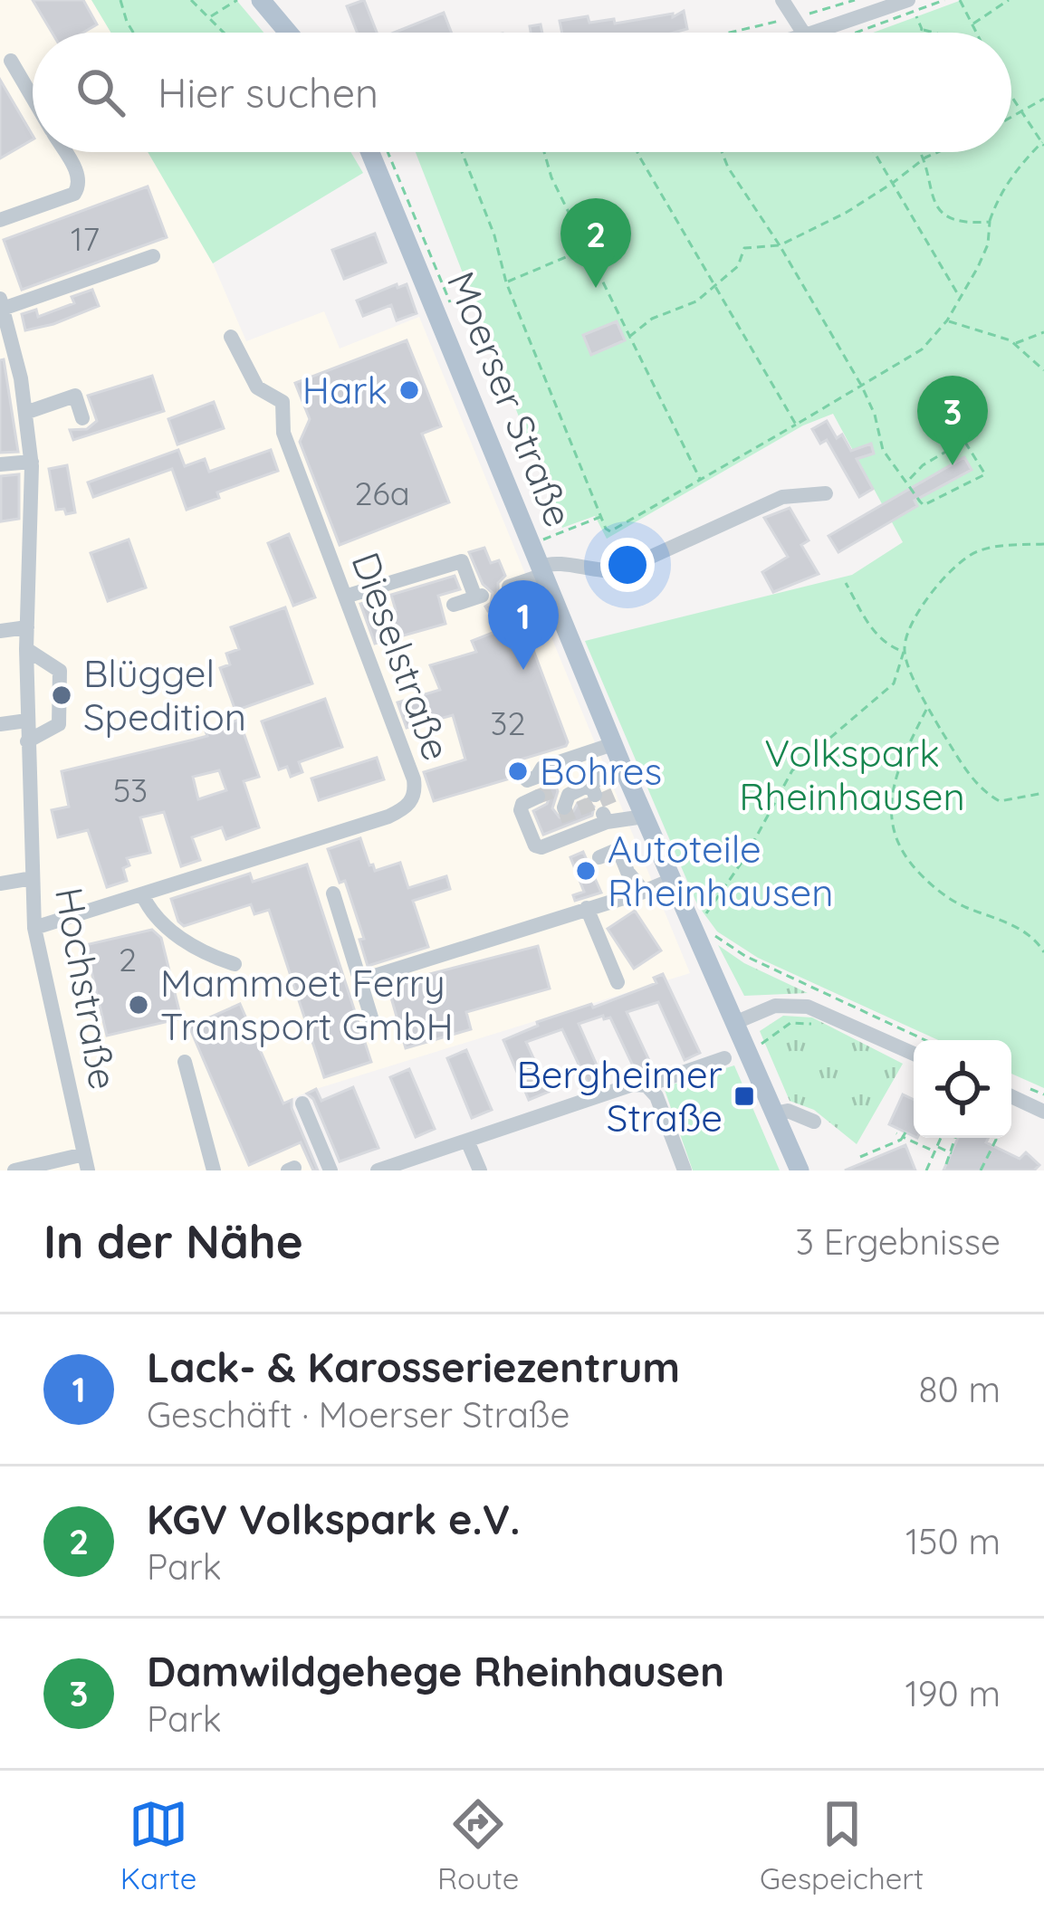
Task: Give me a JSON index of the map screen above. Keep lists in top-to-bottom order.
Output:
{
  "streets": {
    "main road": ["Moerser Straße"],
    "street": ["Dieselstraße", "Hochstraße"]
  },
  "crossings": [
    ["Dieselstraße", "Hochstraße"]
  ],
  "parks": ["Volkspark Rheinhausen"],
  "places": {
    "other": [
      "Hark",
      "Blüggel Spedition",
      "Bohres",
      "Autoteile Rheinhausen",
      "Mammoet Ferry Transport GmbH"
    ],
    "transit": ["Bergheimer Straße"]
  },
  "house_numbers": [
    "17",
    "26a",
    "32",
    "53",
    "2"
  ],
  "page": {
    "search": "Hier suchen",
    "pins": ["2", "3", "1"],
    "heading": ["In der Nähe", "3 Ergebnisse"],
    "list": [
      {
        "mark": "1",
        "name": "Lack- & Karosseriezentrum",
        "note": "Geschäft · Moerser Straße",
        "value": "80 m"
      },
      {
        "mark": "2",
        "name": "KGV Volkspark e.V.",
        "note": "Park",
        "value": "150 m"
      },
      {
        "mark": "3",
        "name": "Damwildgehege Rheinhausen",
        "note": "Park",
        "value": "190 m"
      }
    ],
    "nav": ["Karte", "Route", "Gespeichert"]
  }
}
